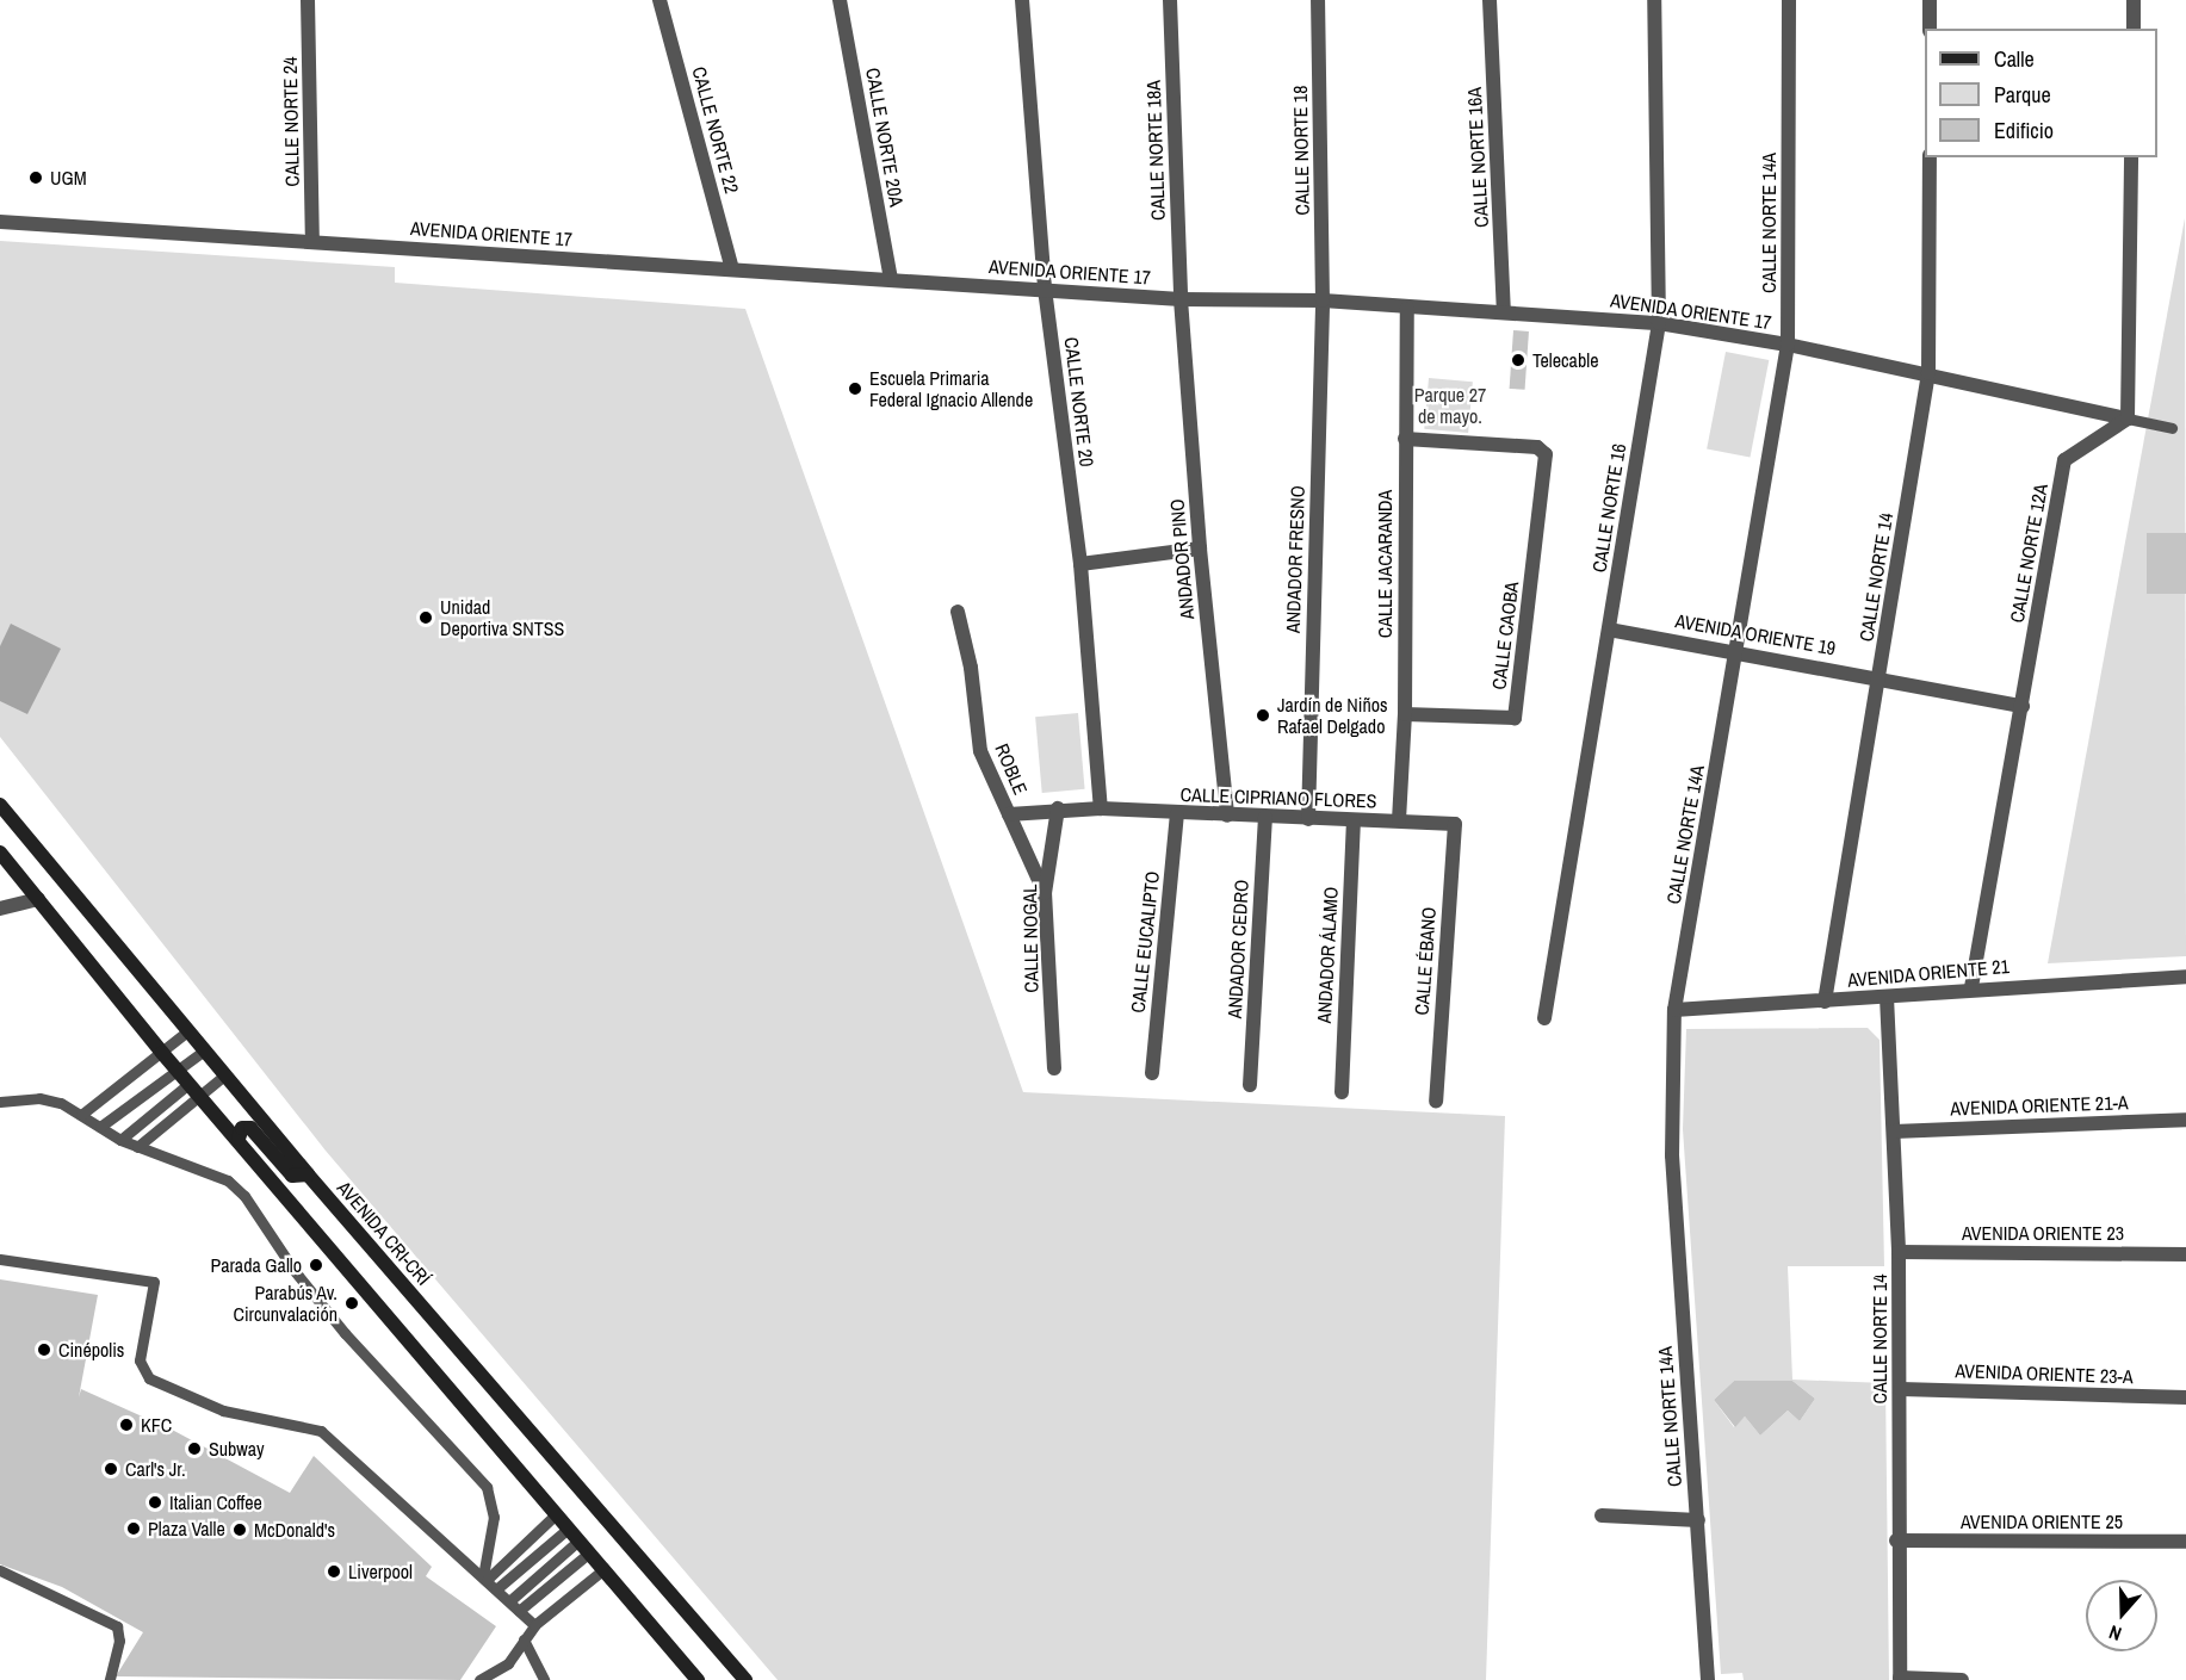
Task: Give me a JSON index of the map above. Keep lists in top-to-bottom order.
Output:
{
  "streets": {
    "main road": ["AVENIDA CRI-CRÍ"],
    "street": [
      "CALLE NORTE 24",
      "CALLE NORTE 22",
      "CALLE NORTE 20A",
      "CALLE NORTE 18A",
      "CALLE NORTE 18",
      "CALLE NORTE 16A",
      "CALLE NORTE 14A",
      "AVENIDA ORIENTE 17",
      "CALLE NORTE 20",
      "CALLE NORTE 16",
      "CALLE NORTE 12A",
      "ANDADOR PINO",
      "ANDADOR FRESNO",
      "CALLE JACARANDA",
      "CALLE NORTE 14",
      "AVENIDA ORIENTE 19",
      "CALLE CAOBA",
      "ROBLE",
      "CALLE CIPRIANO FLORES",
      "CALLE NOGAL",
      "CALLE EUCALIPTO",
      "ANDADOR CEDRO",
      "ANDADOR ÁLAMO",
      "CALLE ÉBANO",
      "AVENIDA ORIENTE 21",
      "AVENIDA ORIENTE 21-A",
      "AVENIDA ORIENTE 23",
      "AVENIDA ORIENTE 23-A",
      "AVENIDA ORIENTE 25"
    ]
  },
  "crossings": [
    ["CALLE NORTE 24", "AVENIDA ORIENTE 17"],
    ["CALLE NORTE 22", "AVENIDA ORIENTE 17"],
    ["CALLE NORTE 20A", "AVENIDA ORIENTE 17"],
    ["CALLE NORTE 18A", "AVENIDA ORIENTE 17"],
    ["CALLE NORTE 18A", "ANDADOR PINO"],
    ["CALLE NORTE 18", "AVENIDA ORIENTE 17"],
    ["CALLE NORTE 18", "ANDADOR FRESNO"],
    ["CALLE NORTE 16A", "AVENIDA ORIENTE 17"],
    ["CALLE NORTE 14A", "AVENIDA ORIENTE 17"],
    ["CALLE NORTE 14A", "AVENIDA ORIENTE 19"],
    ["CALLE NORTE 14A", "AVENIDA ORIENTE 21"],
    ["AVENIDA ORIENTE 17", "CALLE NORTE 20"],
    ["AVENIDA ORIENTE 17", "CALLE NORTE 16"],
    ["AVENIDA ORIENTE 17", "CALLE NORTE 12A"],
    ["AVENIDA ORIENTE 17", "ANDADOR PINO"],
    ["AVENIDA ORIENTE 17", "ANDADOR FRESNO"],
    ["AVENIDA ORIENTE 17", "CALLE JACARANDA"],
    ["AVENIDA ORIENTE 17", "CALLE NORTE 14"],
    ["CALLE NORTE 20", "CALLE CIPRIANO FLORES"],
    ["CALLE NORTE 16", "AVENIDA ORIENTE 19"],
    ["CALLE NORTE 12A", "AVENIDA ORIENTE 19"],
    ["CALLE NORTE 12A", "AVENIDA ORIENTE 21"],
    ["ANDADOR PINO", "CALLE CIPRIANO FLORES"],
    ["ANDADOR FRESNO", "CALLE CIPRIANO FLORES"],
    ["CALLE JACARANDA", "CALLE CAOBA"],
    ["CALLE JACARANDA", "CALLE CIPRIANO FLORES"],
    ["CALLE NORTE 14", "AVENIDA ORIENTE 19"],
    ["CALLE NORTE 14", "AVENIDA ORIENTE 21"],
    ["CALLE NORTE 14", "AVENIDA ORIENTE 21-A"],
    ["CALLE NORTE 14", "AVENIDA ORIENTE 23"],
    ["CALLE NORTE 14", "AVENIDA ORIENTE 23-A"],
    ["CALLE NORTE 14", "AVENIDA ORIENTE 25"],
    ["ROBLE", "CALLE CIPRIANO FLORES"],
    ["ROBLE", "CALLE NOGAL"],
    ["CALLE CIPRIANO FLORES", "CALLE NOGAL"],
    ["CALLE CIPRIANO FLORES", "CALLE EUCALIPTO"],
    ["CALLE CIPRIANO FLORES", "ANDADOR CEDRO"],
    ["CALLE CIPRIANO FLORES", "ANDADOR ÁLAMO"],
    ["CALLE CIPRIANO FLORES", "CALLE ÉBANO"]
  ],
  "parks": ["Parque 27 de mayo."],
  "places": [
    "UGM",
    "Telecable",
    "Escuela Primaria Federal Ignacio Allende",
    "Unidad Deportiva SNTSS",
    "Jardín de Niños Rafael Delgado",
    "Parada Gallo",
    "Parabús Av. Circunvalación",
    "Cinépolis",
    "KFC",
    "Subway",
    "Carl's Jr.",
    "Italian Coffee",
    "Plaza Valle",
    "McDonald's",
    "Liverpool"
  ],
  "legend": ["Calle", "Parque", "Edificio"],
  "north": "bottom"
}
